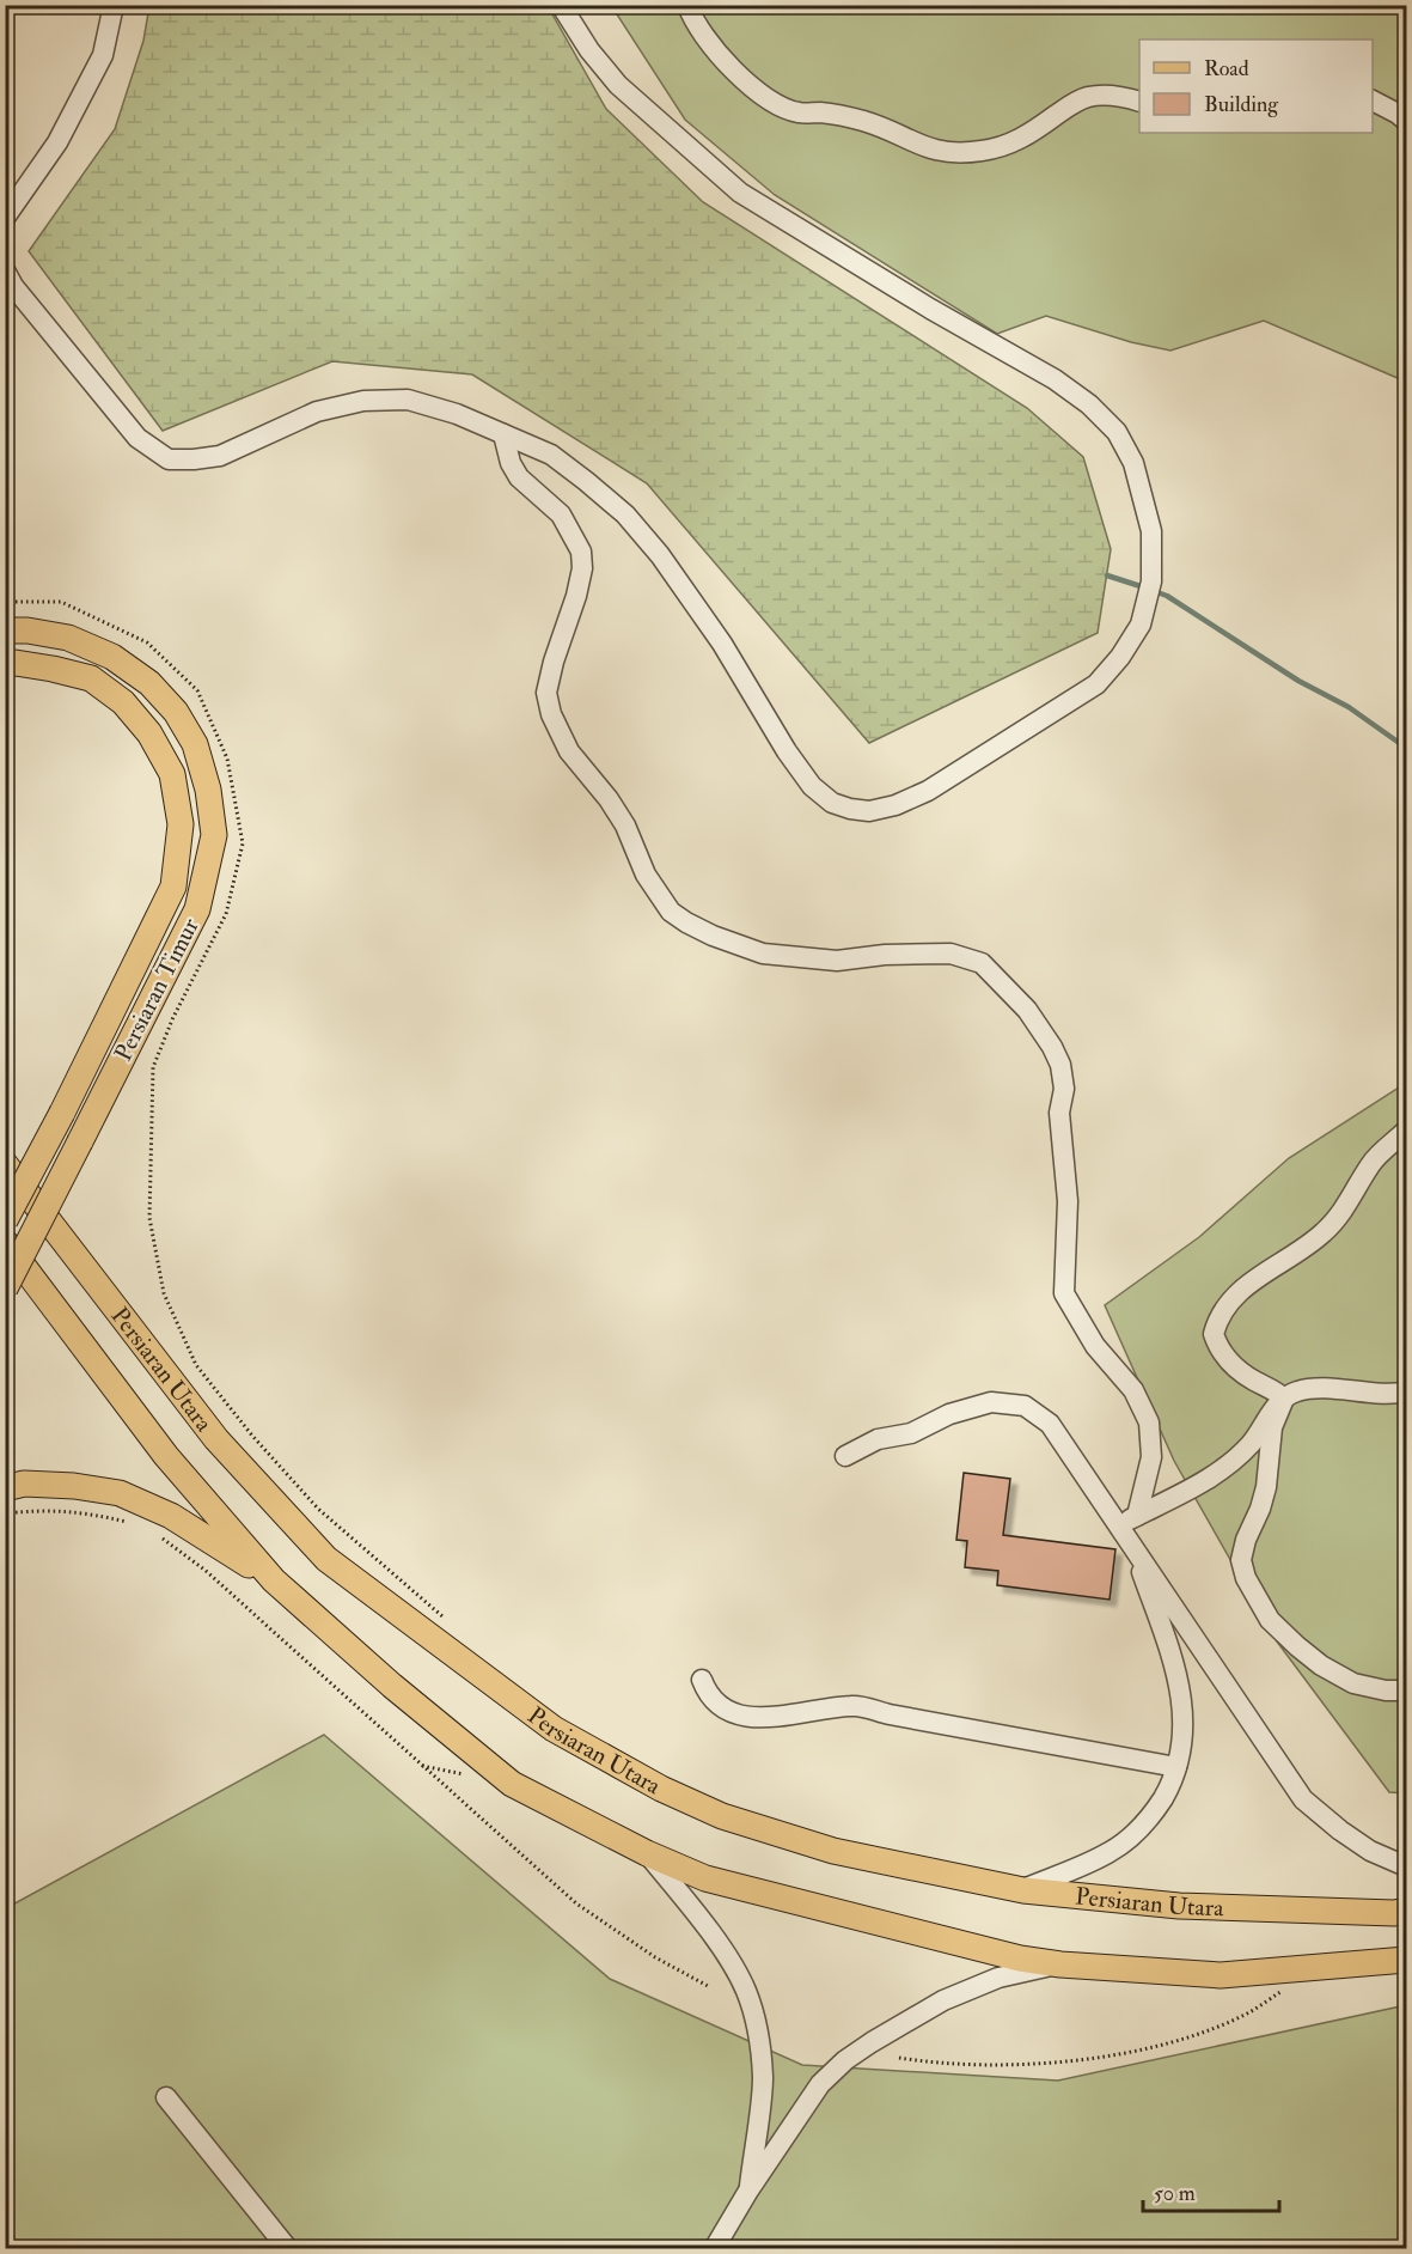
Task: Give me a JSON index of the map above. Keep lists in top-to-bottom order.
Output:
{
  "streets": {
    "main road": ["Persiaran Timur", "Persiaran Utara"]
  },
  "legend": ["Road", "Building"],
  "scale_bar": "50 m"
}
